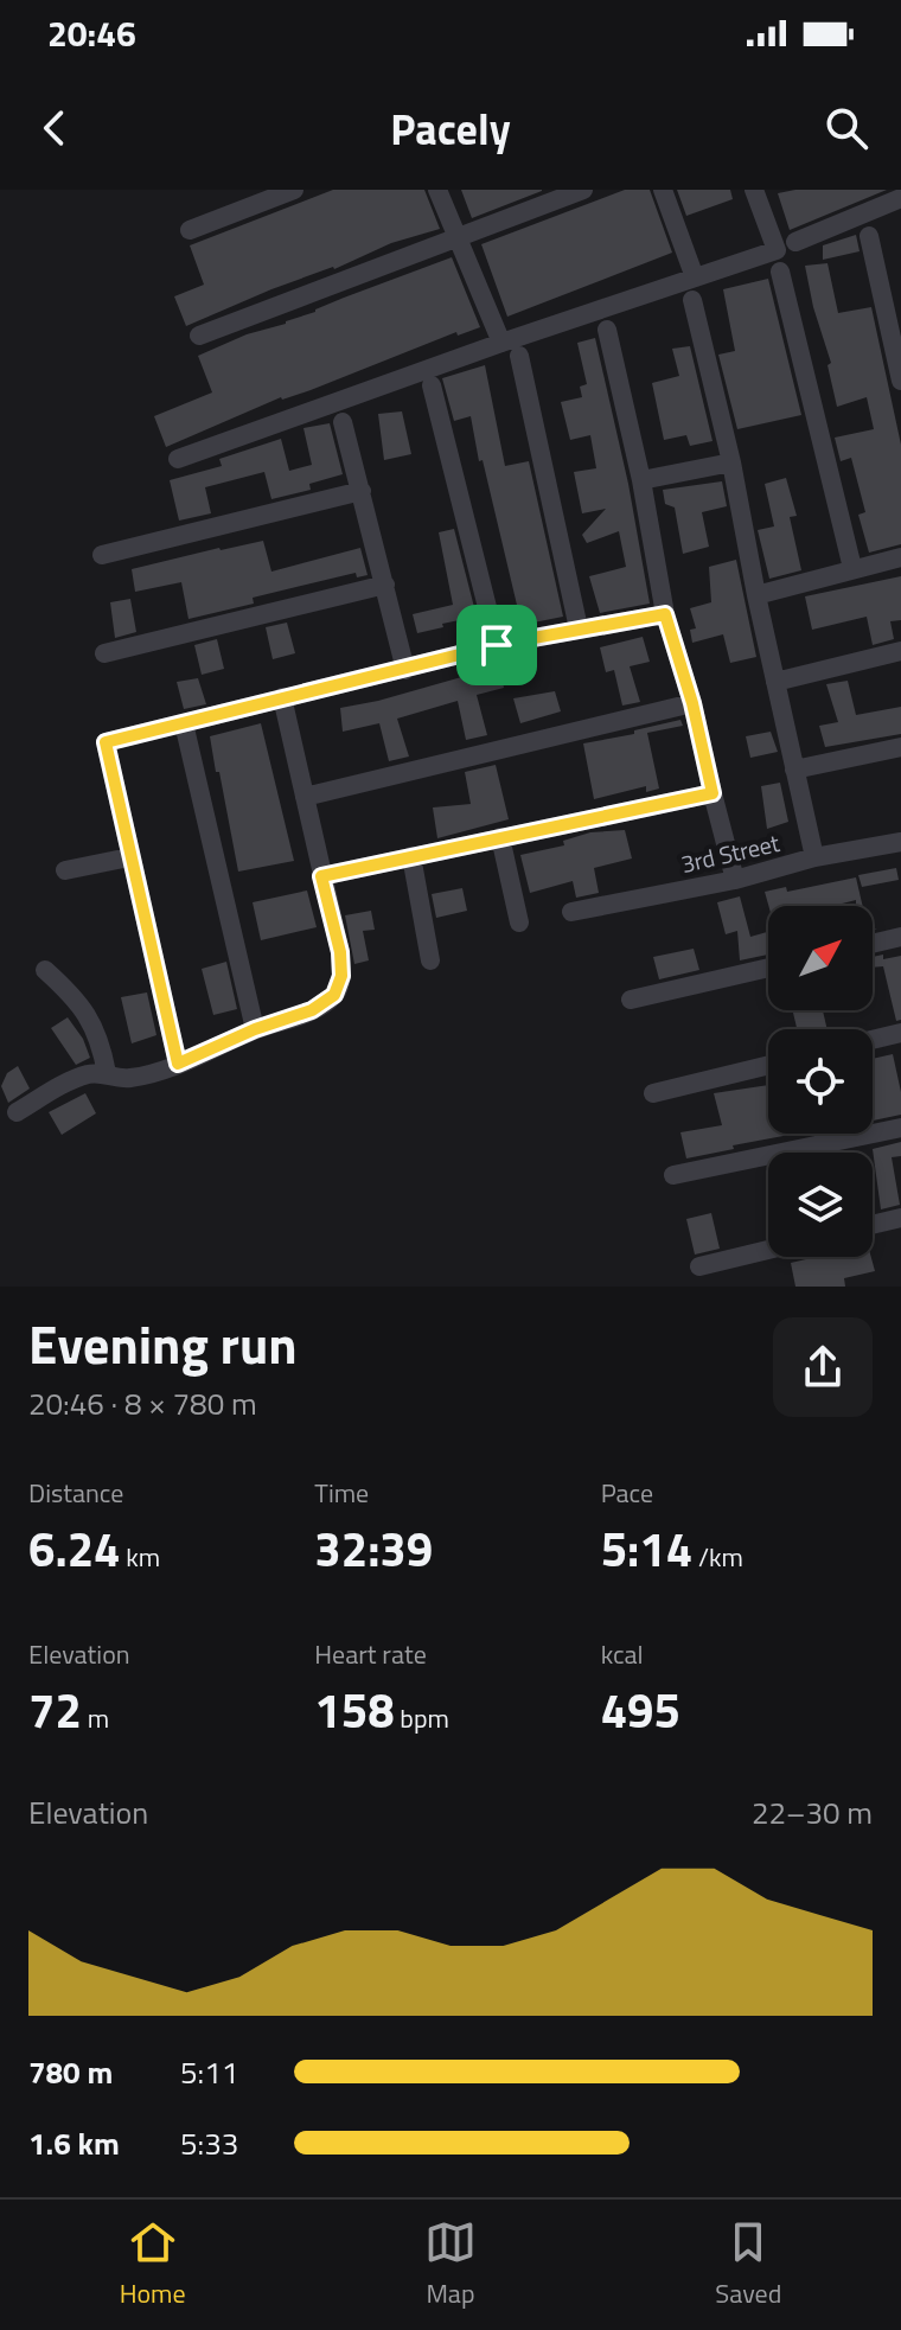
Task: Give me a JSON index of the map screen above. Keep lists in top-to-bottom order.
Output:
{
  "streets": {
    "street": ["3rd Street"]
  },
  "north": "top right",
  "page": {
    "status": "20:46",
    "header": "Pacely",
    "heading": ["Evening run", "20:46 · 8 × 780 m"],
    "stats": [
      ["Distance", "6.24 km"],
      ["Time", "32:39"],
      ["Pace", "5:14 /km"],
      ["Elevation", "72 m"],
      ["Heart rate", "158 bpm"],
      ["kcal", "495"]
    ],
    "chart": ["Elevation", "22–30 m"],
    "list": [
      {
        "name": "780 m",
        "note": "5:11"
      },
      {
        "name": "1.6 km",
        "note": "5:33"
      }
    ],
    "tabs": ["Home", "Map", "Saved"]
  }
}
